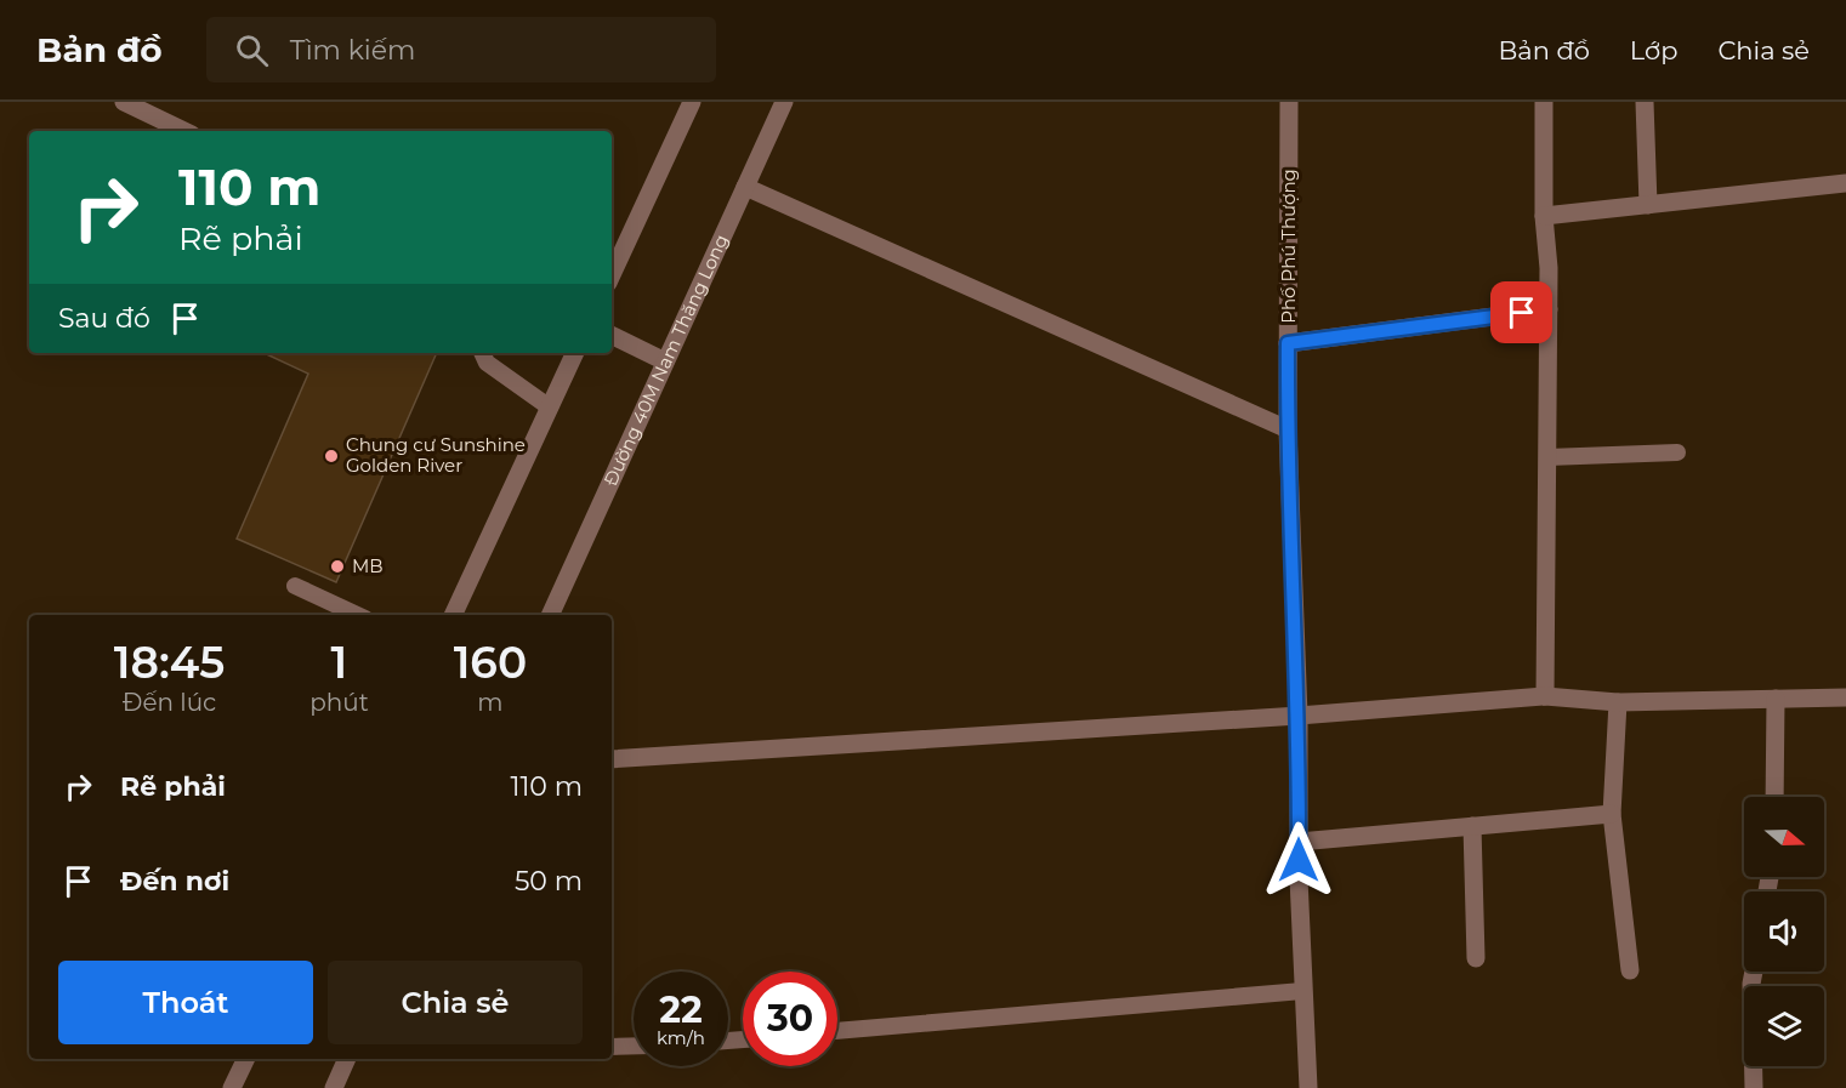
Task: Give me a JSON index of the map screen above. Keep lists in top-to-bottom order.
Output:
{
  "streets": {
    "street": ["Phố Phú Thượng", "Đường 40M Nam Thăng Long"]
  },
  "places": ["Chung cư Sunshine Golden River", "MB"],
  "north": "right",
  "page": {
    "header": "Bản đồ",
    "search": "Tìm kiếm",
    "nav": ["Bản đồ", "Lớp", "Chia sẻ"],
    "turn": ["110 m", "Rẽ phải"],
    "then": "Sau đó",
    "eta": [
      "18:45",
      "Đến lúc",
      "1",
      "phút",
      "160",
      "m"
    ],
    "list": [
      {
        "name": "Rẽ phải",
        "value": "110 m"
      },
      {
        "name": "Đến nơi",
        "value": "50 m"
      }
    ],
    "buttons": ["Thoát", "Chia sẻ"],
    "speed": "22 km/h",
    "limit": "30"
  }
}
